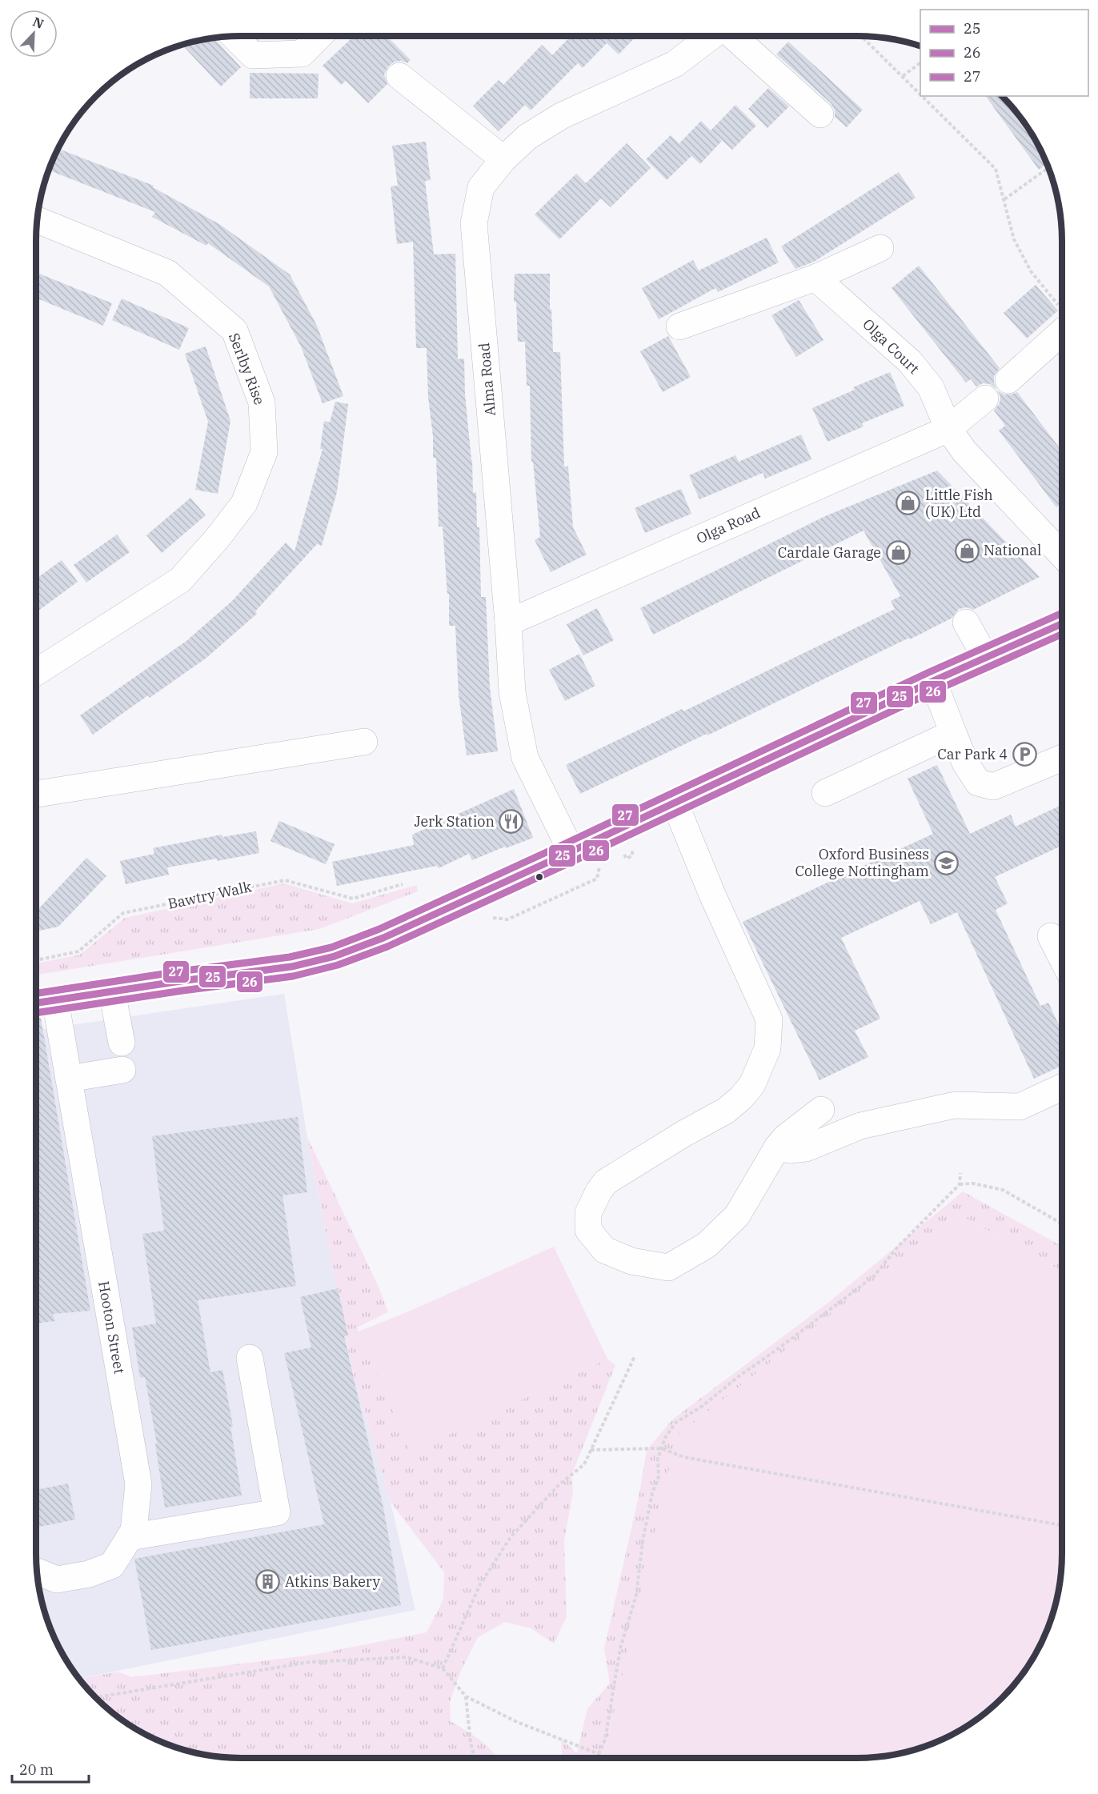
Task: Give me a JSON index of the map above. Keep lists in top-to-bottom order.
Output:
{
  "streets": {
    "street": [
      "Olga Court",
      "Serlby Rise",
      "Alma Road",
      "Olga Road",
      "Hooton Street"
    ],
    "path": ["Bawtry Walk"]
  },
  "crossings": [
    ["Olga Court", "Olga Road"],
    ["Alma Road", "Olga Road"]
  ],
  "places": {
    "shop": ["Little Fish (UK) Ltd", "National", "Cardale Garage"],
    "parking": ["Car Park 4"],
    "restaurant": ["Jerk Station"],
    "school or university": ["Oxford Business College Nottingham"],
    "building": ["Atkins Bakery"]
  },
  "lines": ["transit line 27", "transit line 25", "transit line 26"],
  "legend": ["25", "26", "27"],
  "scale_bar": "20 m",
  "north": "top right"
}
